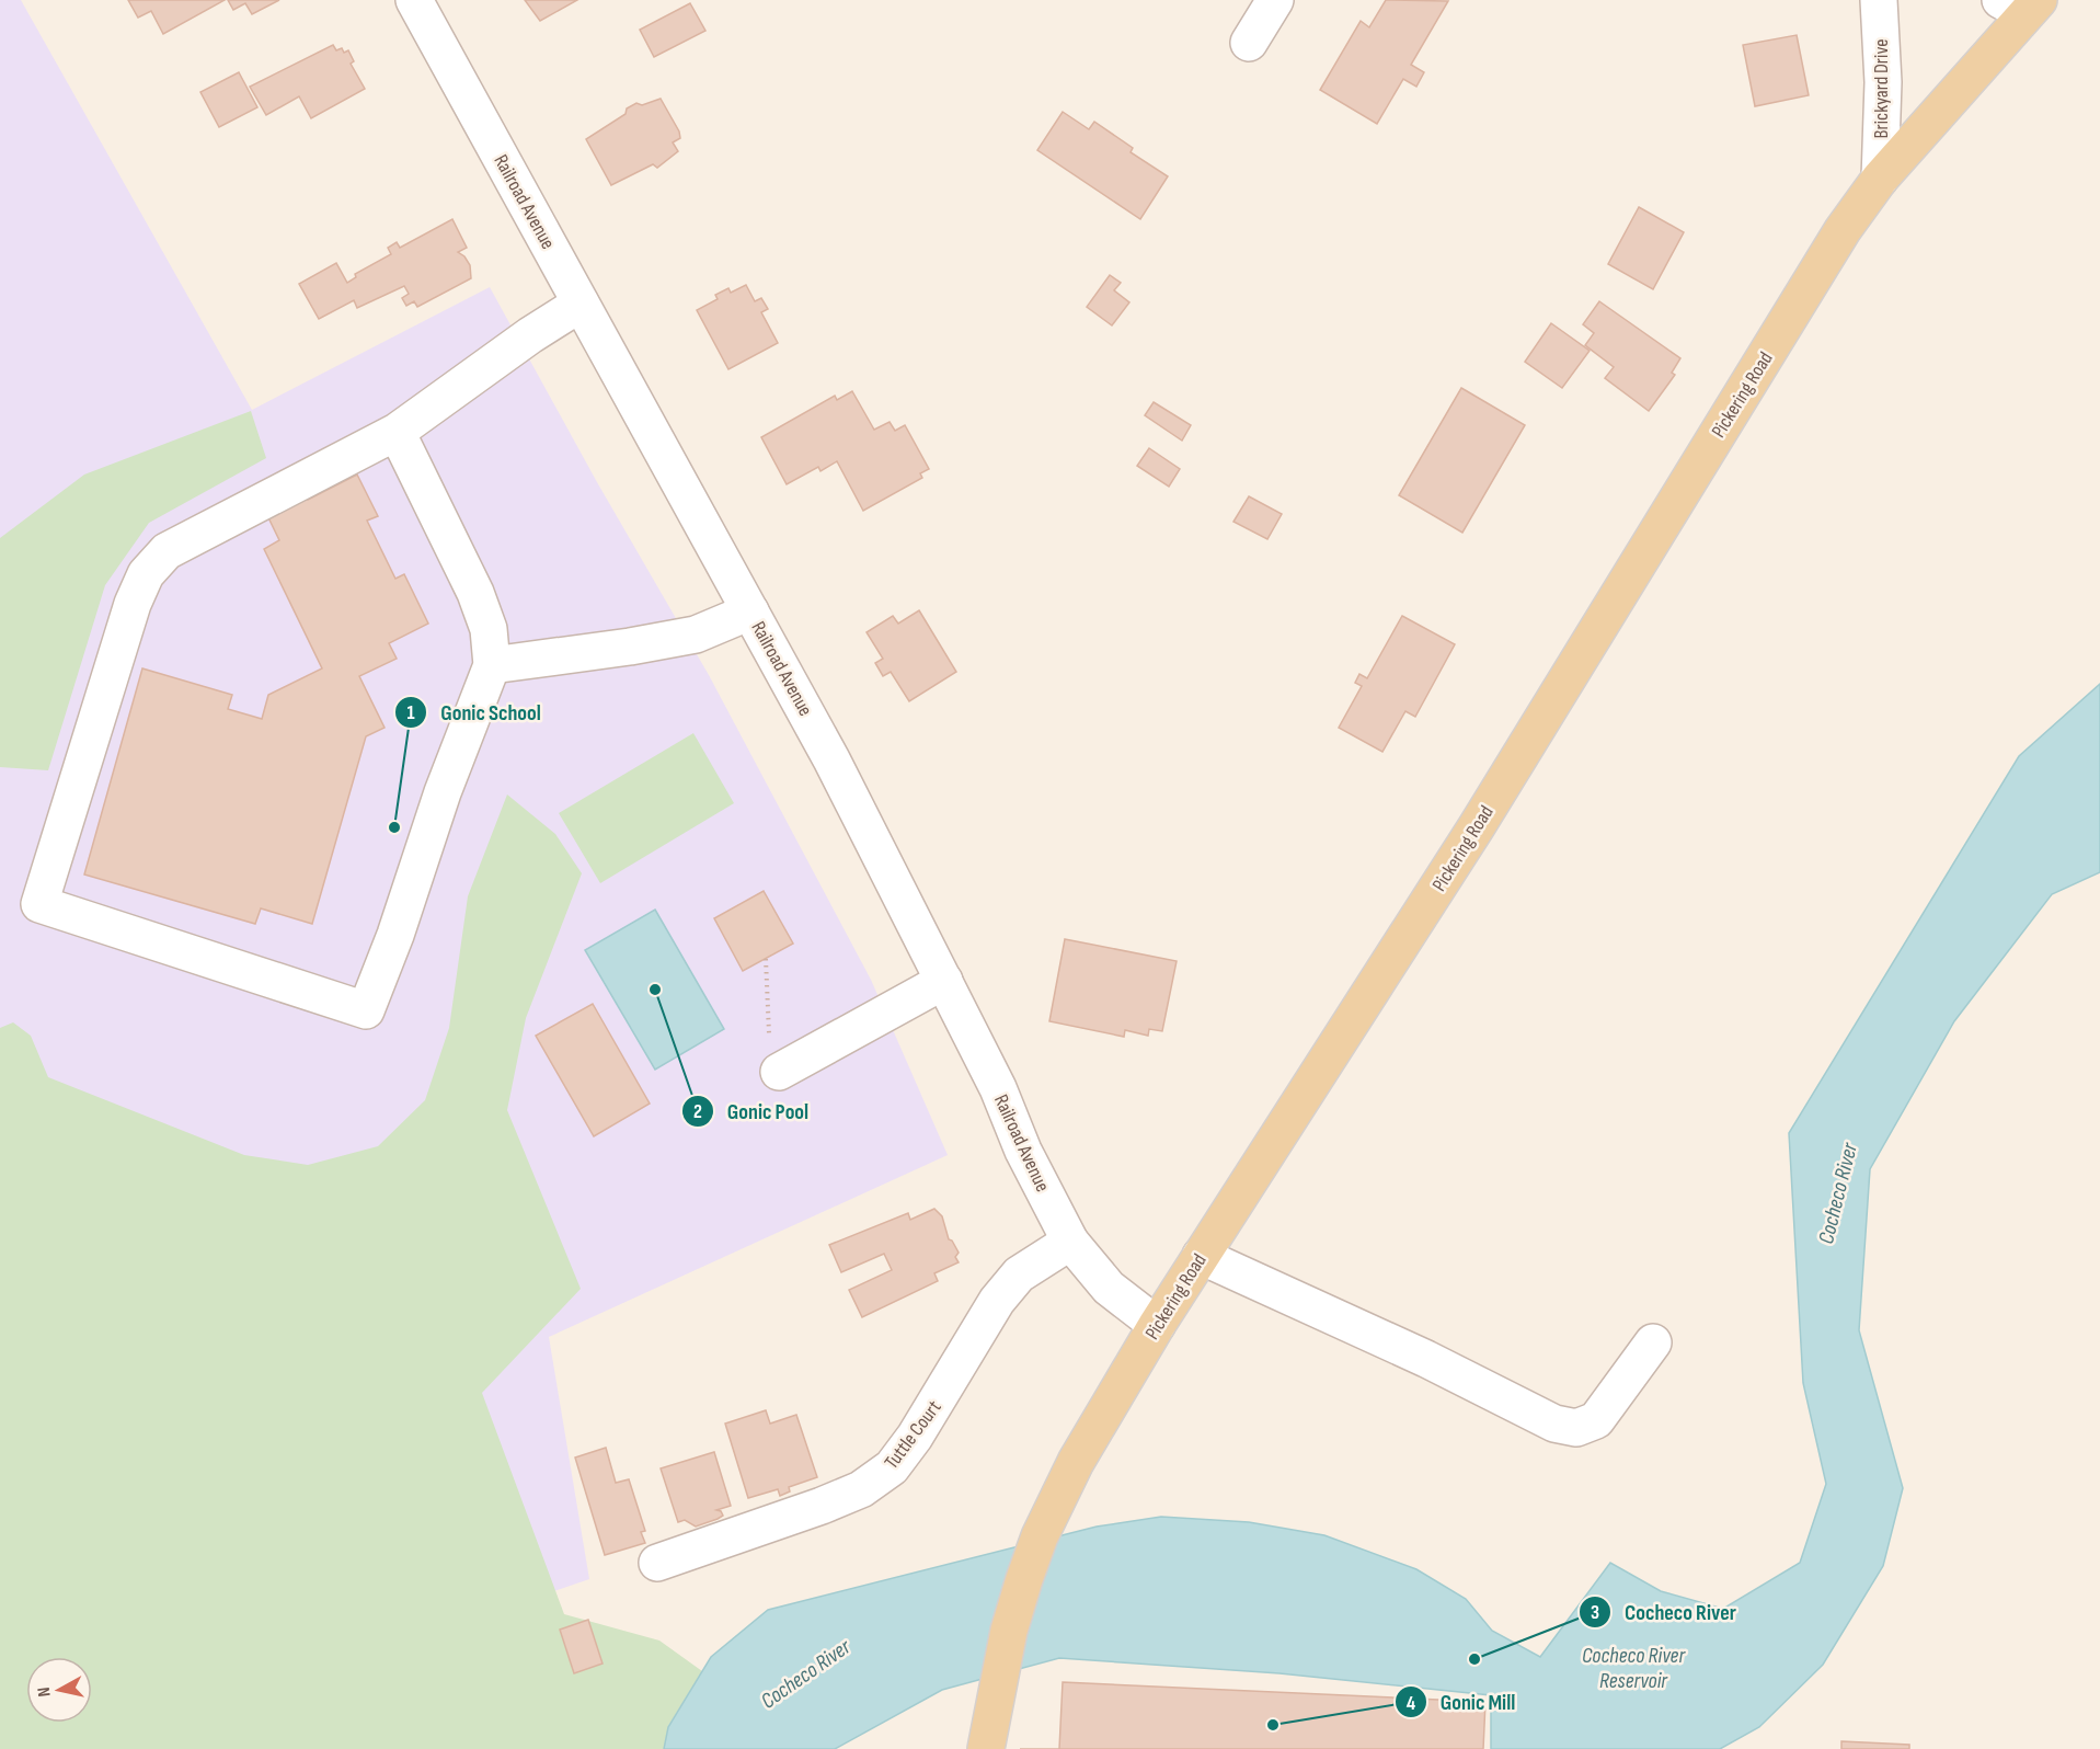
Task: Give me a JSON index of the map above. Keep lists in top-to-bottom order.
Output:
{
  "streets": {
    "main road": ["Pickering Road"],
    "street": ["Brickyard Drive", "Railroad Avenue", "Tuttle Court"]
  },
  "crossings": [
    ["Brickyard Drive", "Pickering Road"],
    ["Railroad Avenue", "Pickering Road"],
    ["Railroad Avenue", "Tuttle Court"]
  ],
  "water": ["Cocheco River", "Cocheco River Reservoir"],
  "places": [
    "Gonic School",
    "Gonic Pool",
    "Cocheco River",
    "Gonic Mill"
  ],
  "north": "left"
}
